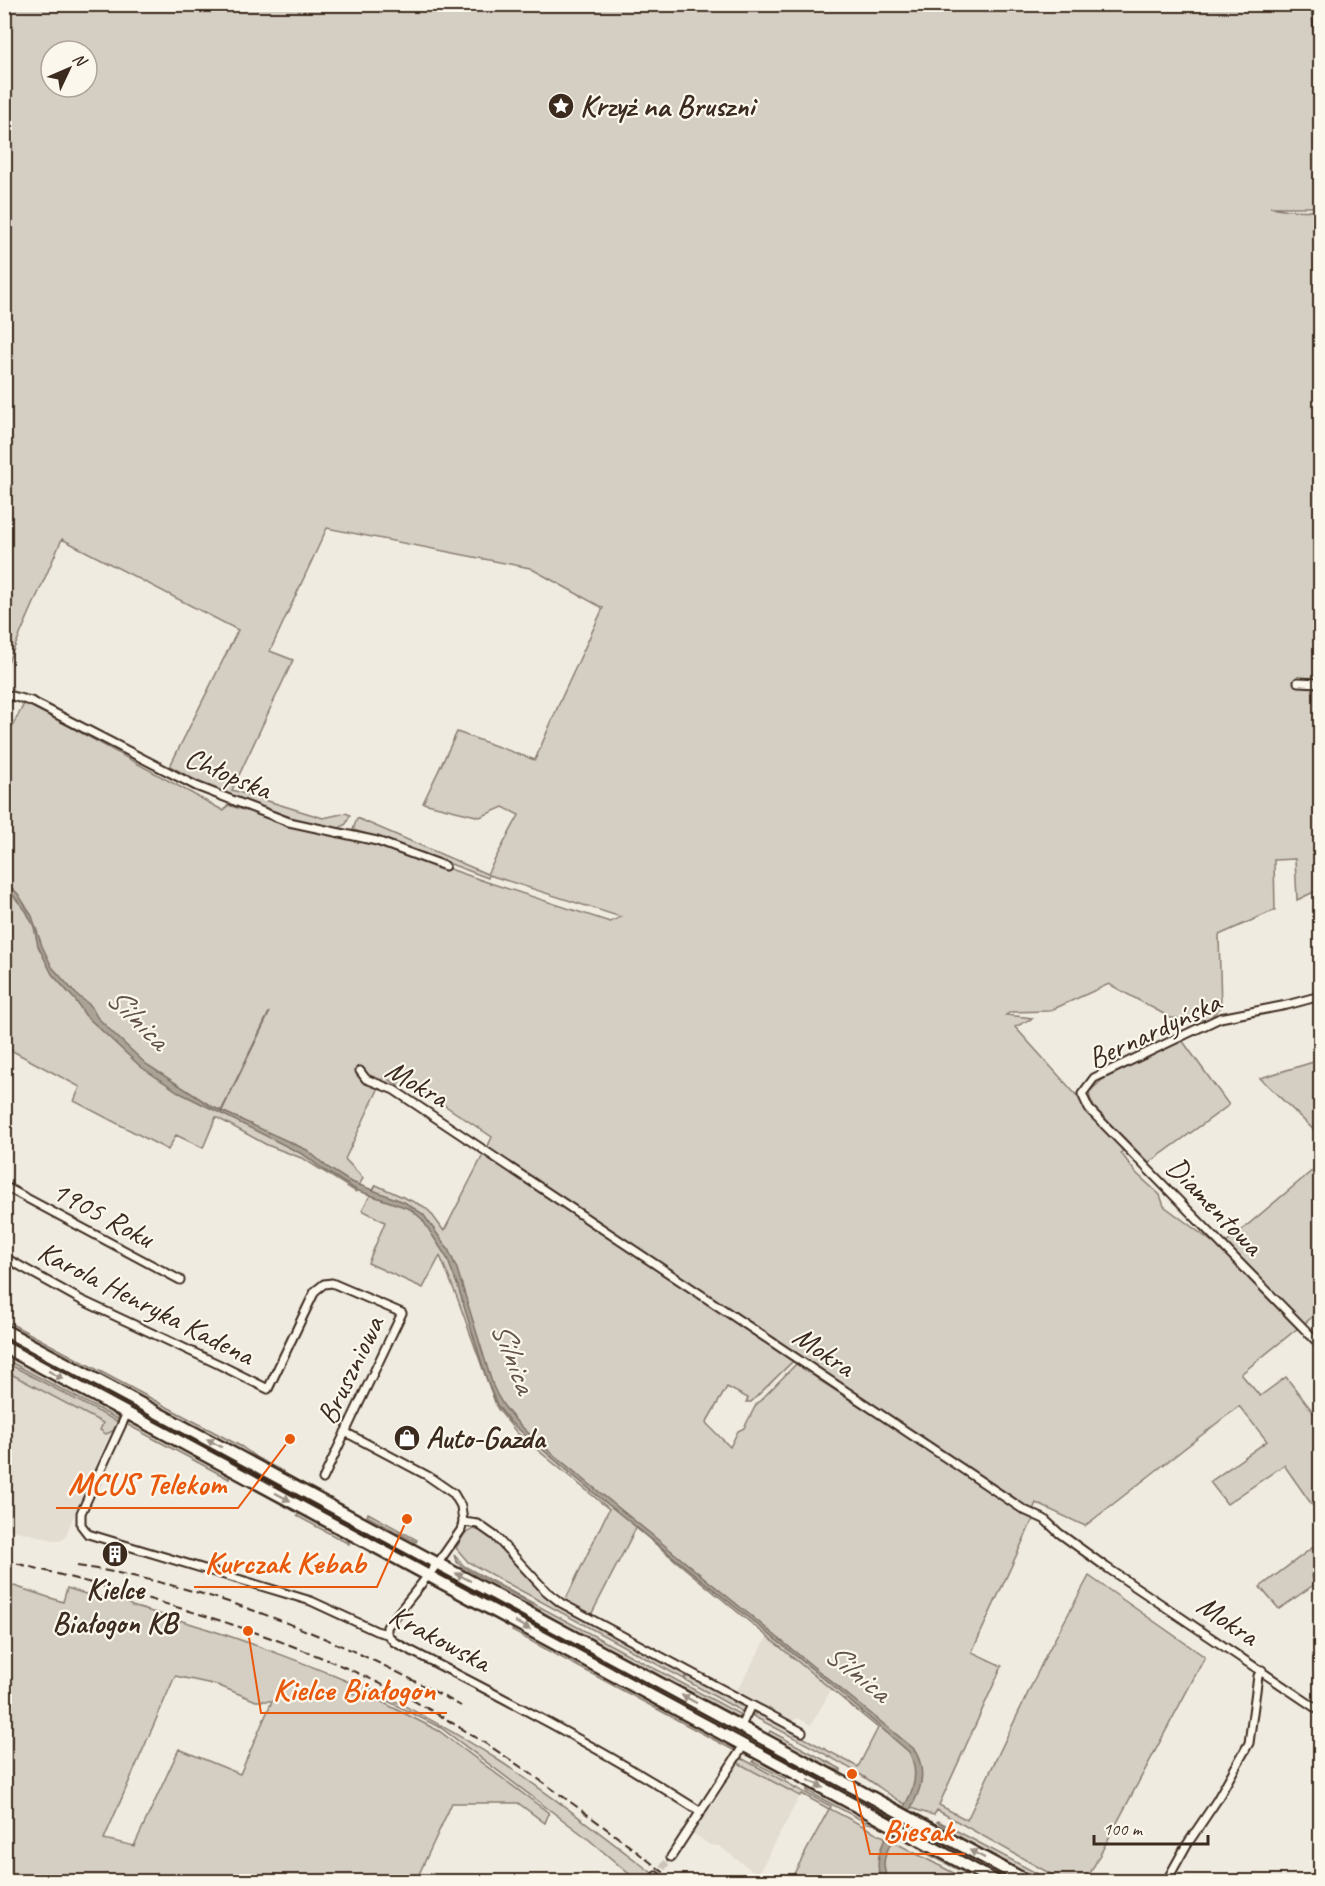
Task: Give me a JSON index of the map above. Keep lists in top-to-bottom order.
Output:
{
  "streets": {
    "main road": ["Krakowska"],
    "street": [
      "Chłopska",
      "Bernardyńska",
      "Mokra",
      "Diamentowa",
      "1905 Roku",
      "Karola Henryka Kadena",
      "Bruszniowa"
    ]
  },
  "crossings": [
    ["Bernardyńska", "Diamentowa"],
    ["Karola Henryka Kadena", "Bruszniowa"]
  ],
  "water": ["Silnica"],
  "places": {
    "place": ["Krzyż na Bruszni"],
    "shop": ["Auto-Gazda"],
    "other": [
      "MCUS Telekom",
      "Kurczak Kebab",
      "Kielce Białogon",
      "Biesak"
    ],
    "building": ["Kielce Białogon KB"]
  },
  "scale_bar": "100 m",
  "north": "top right"
}
